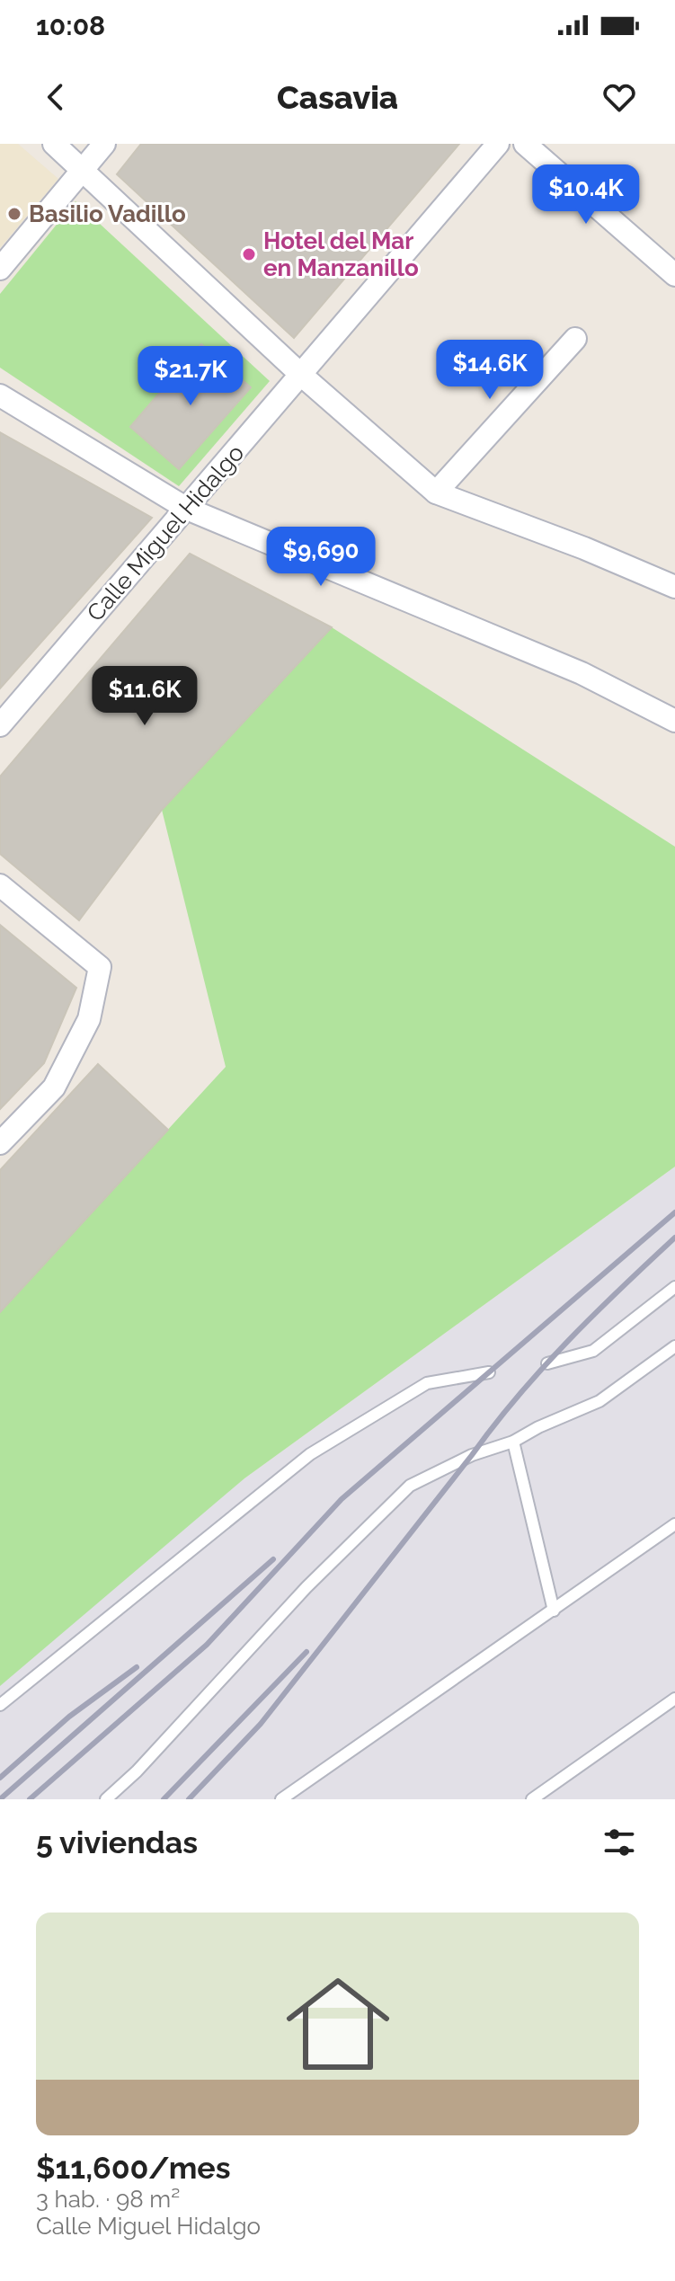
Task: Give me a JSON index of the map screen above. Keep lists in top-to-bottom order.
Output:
{
  "streets": {
    "street": ["Calle Miguel Hidalgo"]
  },
  "places": ["Basilio Vadillo", "Hotel del Mar en Manzanillo"],
  "page": {
    "status": "10:08",
    "header": "Casavia",
    "price": [
      "$10.4K",
      "$14.6K",
      "$21.7K",
      "$9,690",
      "$11.6K"
    ],
    "heading": "5 viviendas",
    "list": [
      {
        "name": "$11,600/mes",
        "note": "3 hab. · 98 m² · Calle Miguel Hidalgo"
      }
    ]
  }
}
